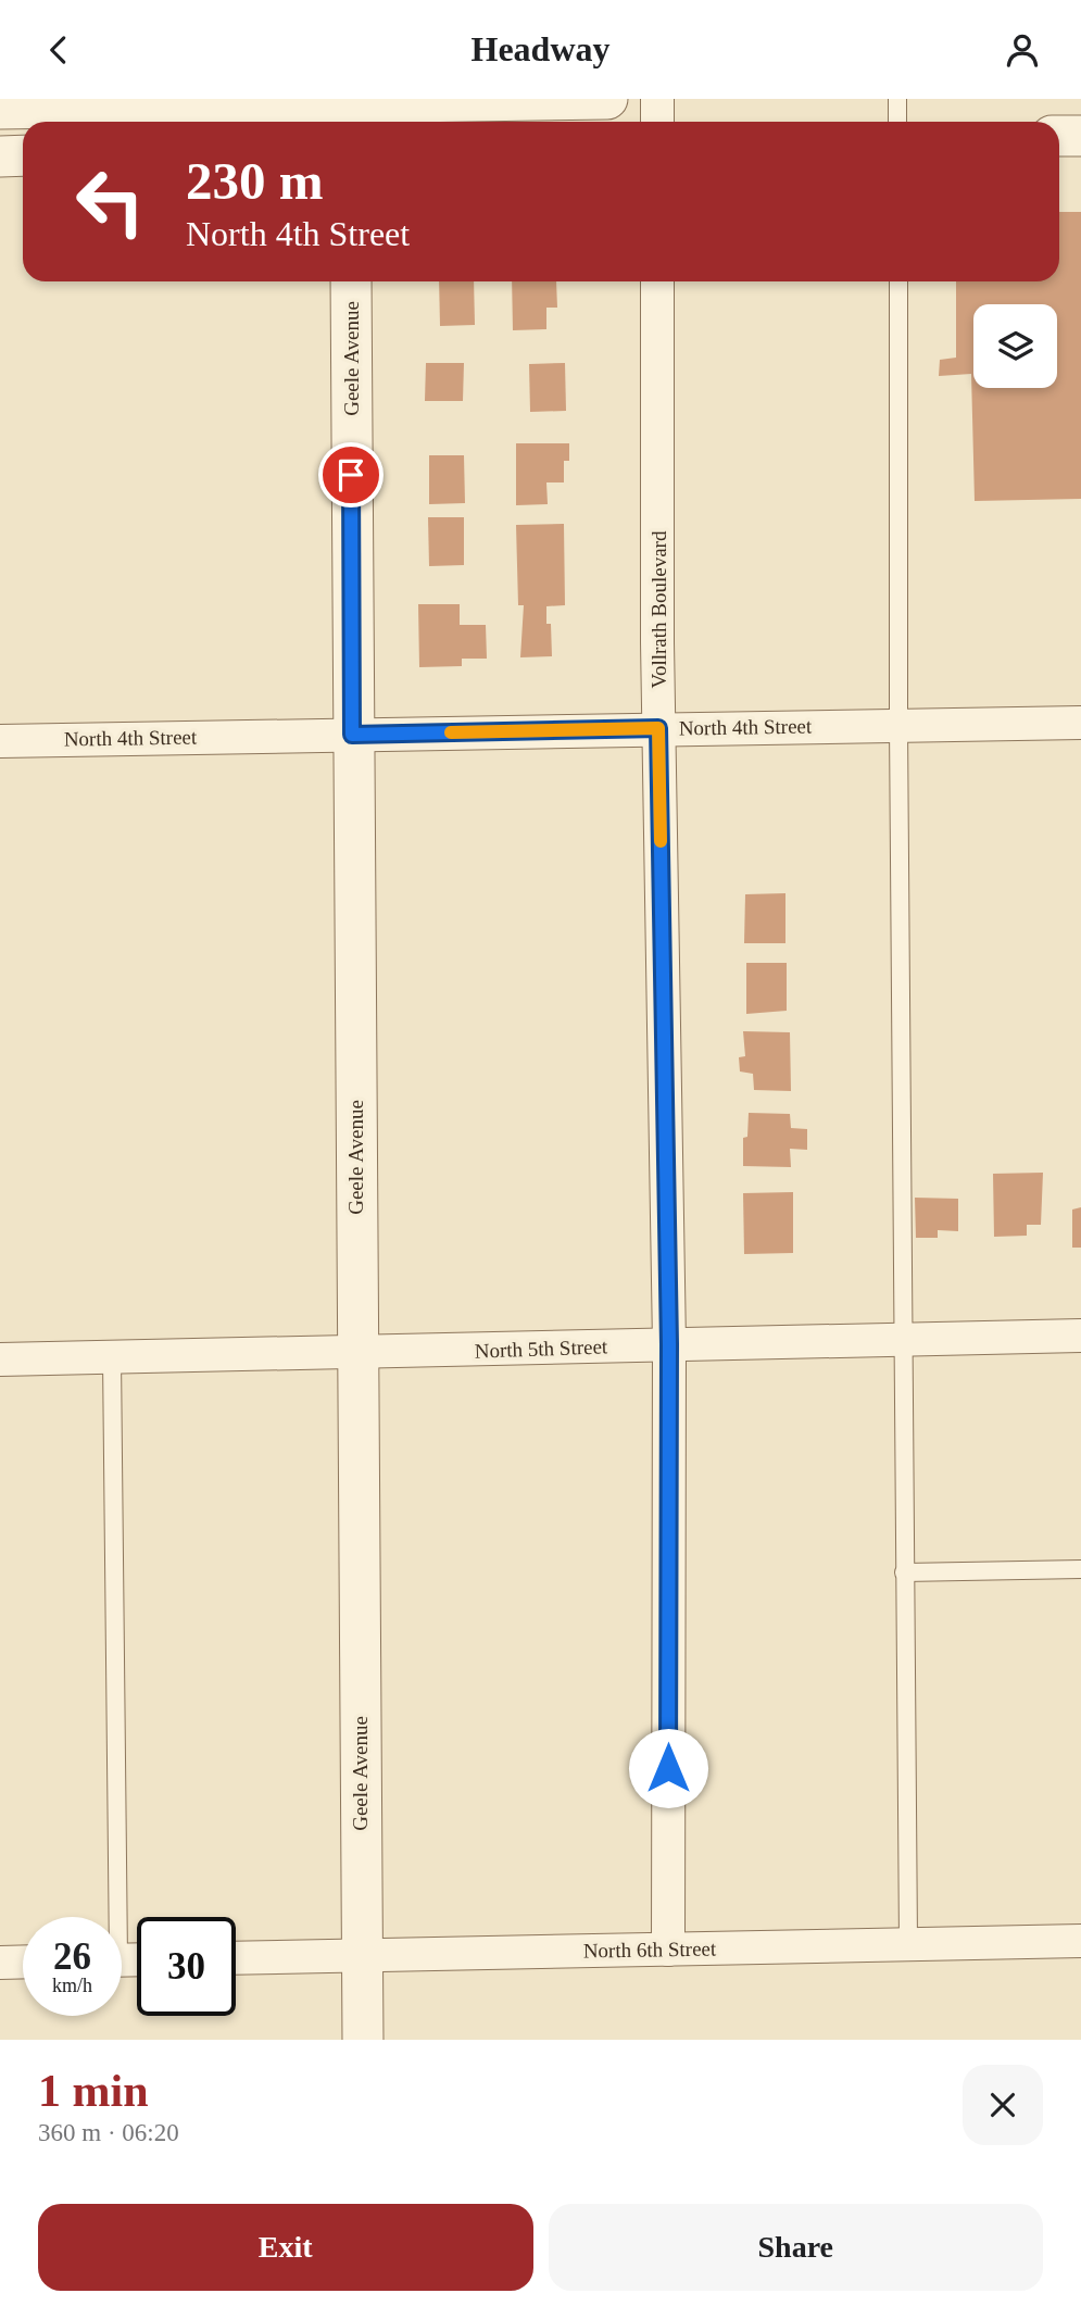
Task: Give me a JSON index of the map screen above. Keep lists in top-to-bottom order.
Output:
{
  "streets": {
    "street": [
      "Geele Avenue",
      "Vollrath Boulevard",
      "North 4th Street",
      "North 5th Street",
      "North 6th Street"
    ]
  },
  "crossings": [
    ["Geele Avenue", "North 4th Street"],
    ["Geele Avenue", "North 5th Street"],
    ["Geele Avenue", "North 6th Street"],
    ["Vollrath Boulevard", "North 4th Street"],
    ["Vollrath Boulevard", "North 5th Street"],
    ["Vollrath Boulevard", "North 6th Street"]
  ],
  "page": {
    "header": "Headway",
    "turn": ["230 m", "North 4th Street"],
    "speed": "26 km/h",
    "limit": "30",
    "heading": ["1 min", "360 m · 06:20"],
    "buttons": ["Exit", "Share"]
  }
}
